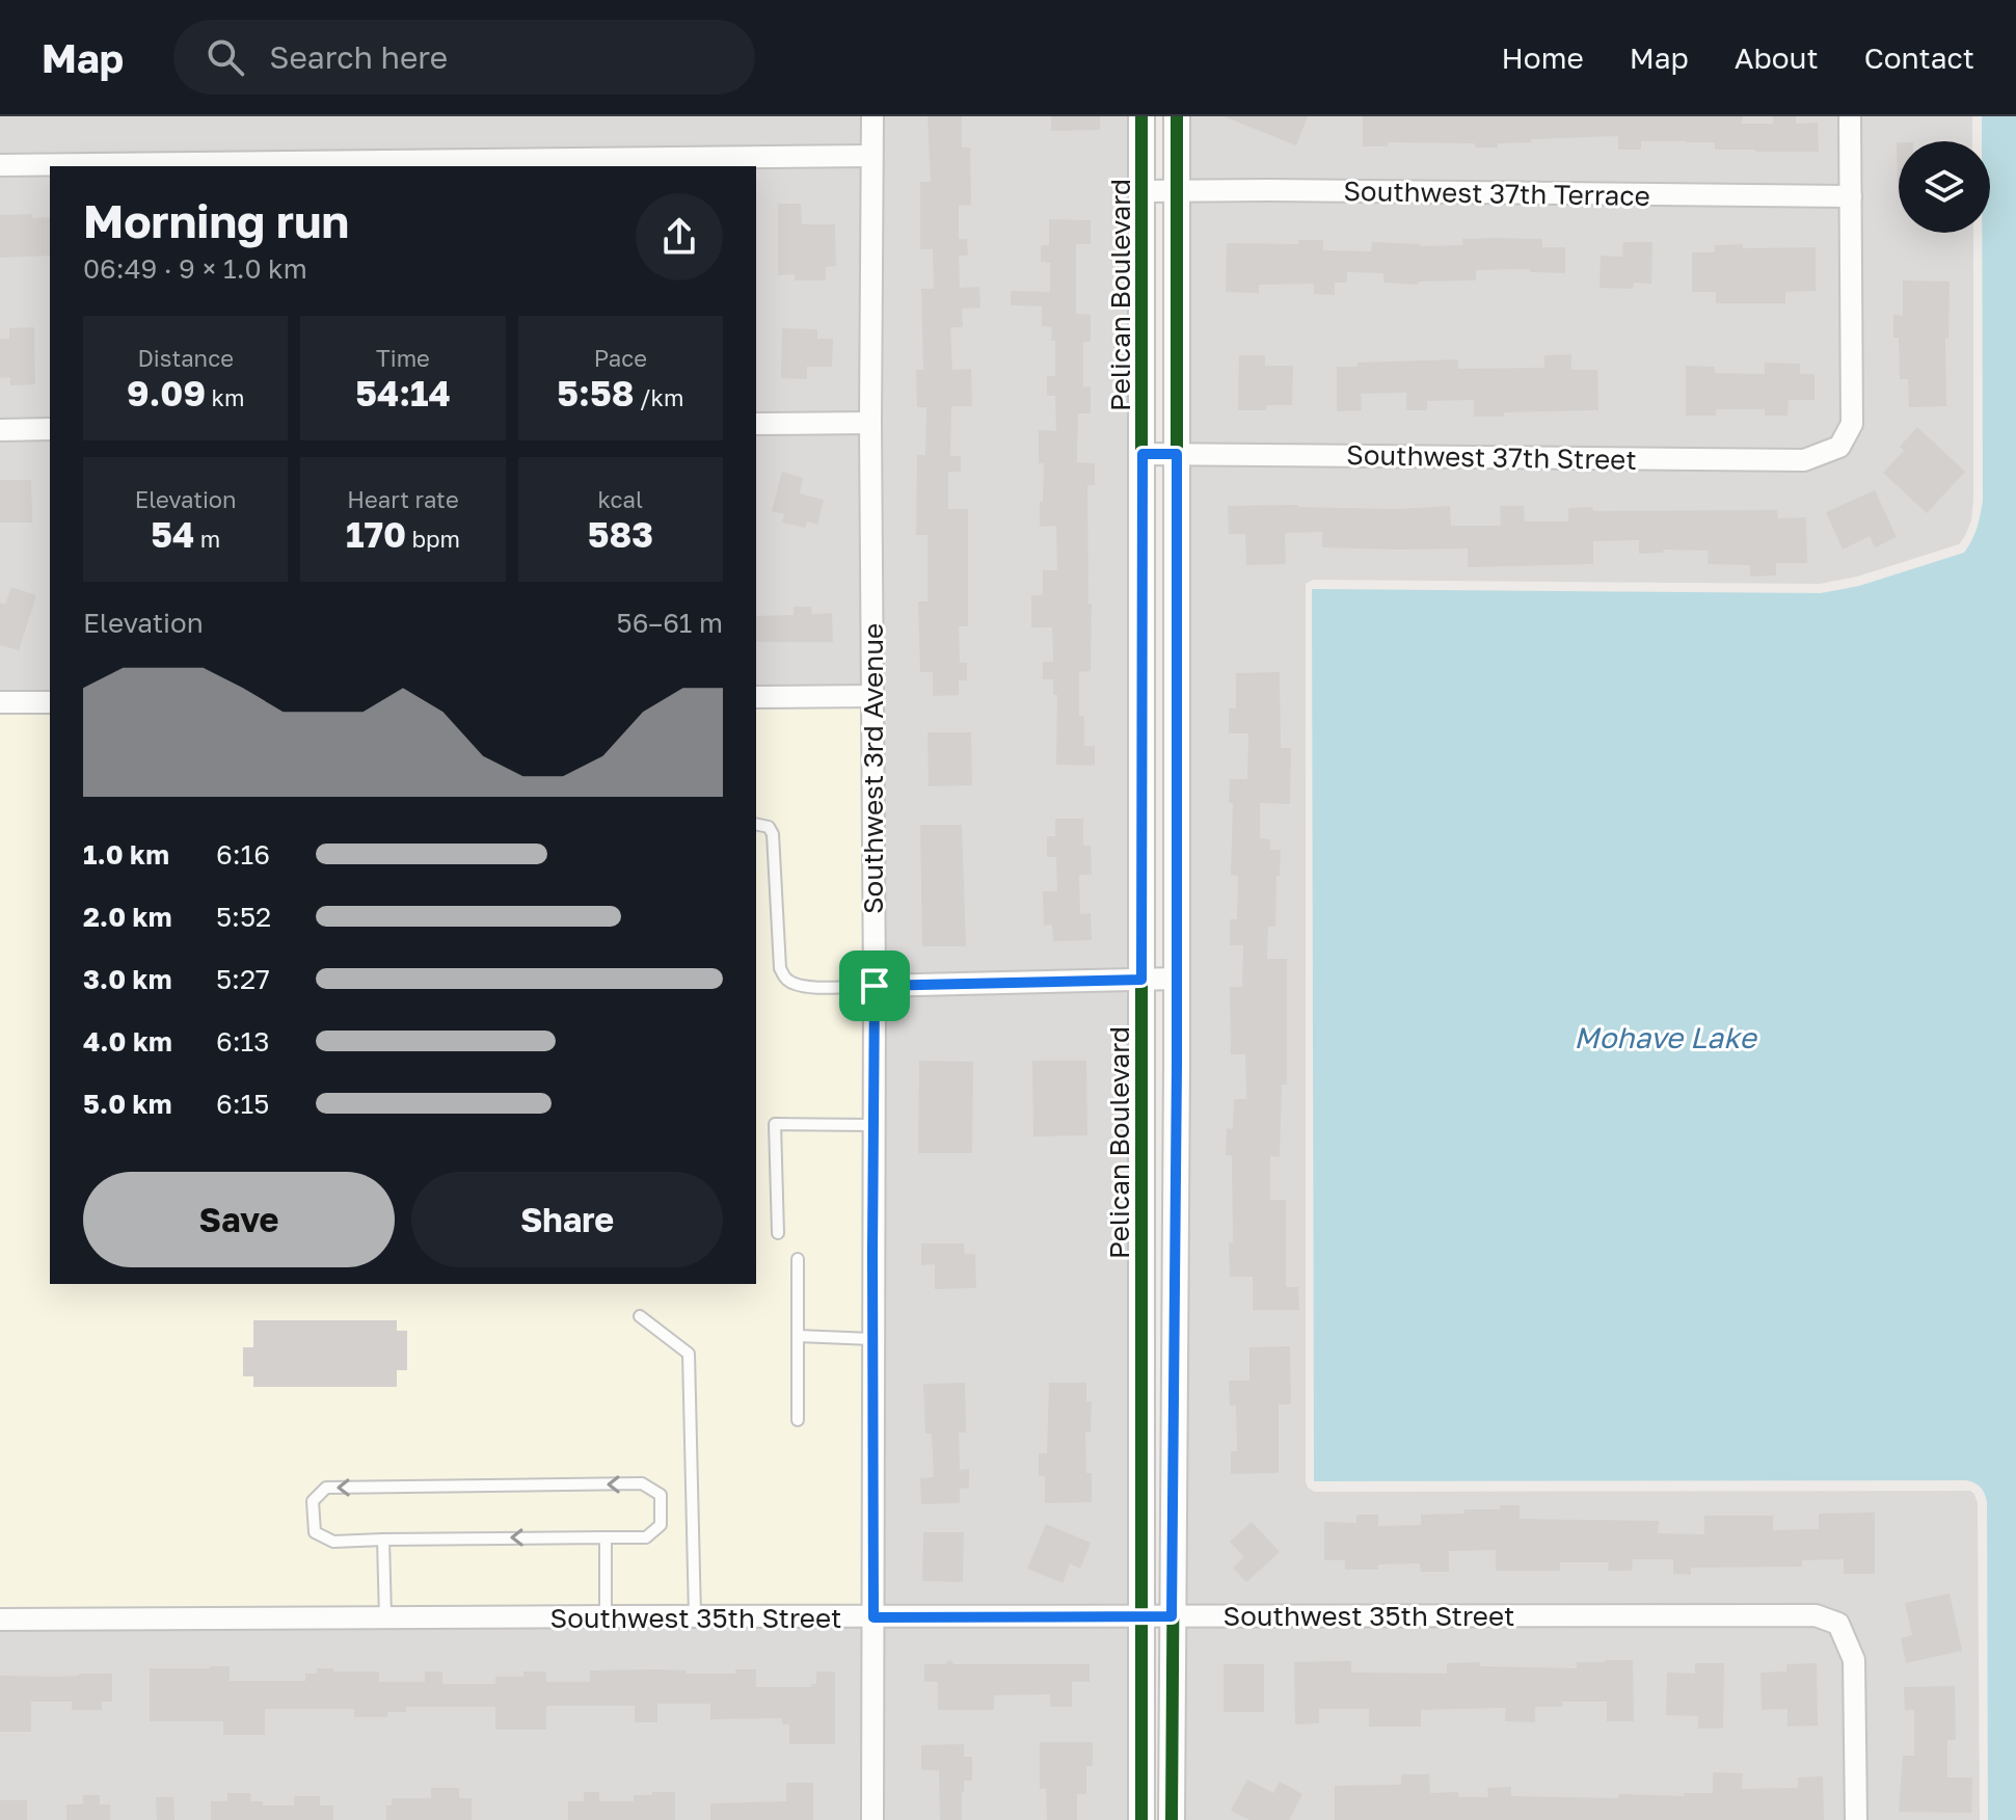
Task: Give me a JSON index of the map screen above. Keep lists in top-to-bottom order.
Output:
{
  "streets": {
    "street": [
      "Southwest 37th Terrace",
      "Pelican Boulevard",
      "Southwest 37th Street",
      "Southwest 3rd Avenue",
      "Southwest 35th Street"
    ]
  },
  "crossings": [
    ["Southwest 37th Terrace", "Pelican Boulevard"],
    ["Southwest 37th Terrace", "Southwest 37th Street"],
    ["Pelican Boulevard", "Southwest 37th Street"],
    ["Pelican Boulevard", "Southwest 35th Street"],
    ["Southwest 3rd Avenue", "Southwest 35th Street"]
  ],
  "water": ["Mohave Lake"],
  "page": {
    "header": "Map",
    "search": "Search here",
    "nav": [
      "Home",
      "Map",
      "About",
      "Contact"
    ],
    "heading": ["Morning run", "06:49 · 9 × 1.0 km"],
    "stats": [
      ["Distance", "9.09 km"],
      ["Time", "54:14"],
      ["Pace", "5:58 /km"],
      ["Elevation", "54 m"],
      ["Heart rate", "170 bpm"],
      ["kcal", "583"]
    ],
    "chart": ["Elevation", "56–61 m"],
    "list": [
      {
        "name": "1.0 km",
        "note": "6:16"
      },
      {
        "name": "2.0 km",
        "note": "5:52"
      },
      {
        "name": "3.0 km",
        "note": "5:27"
      },
      {
        "name": "4.0 km",
        "note": "6:13"
      },
      {
        "name": "5.0 km",
        "note": "6:15"
      }
    ],
    "buttons": ["Save", "Share"]
  }
}
